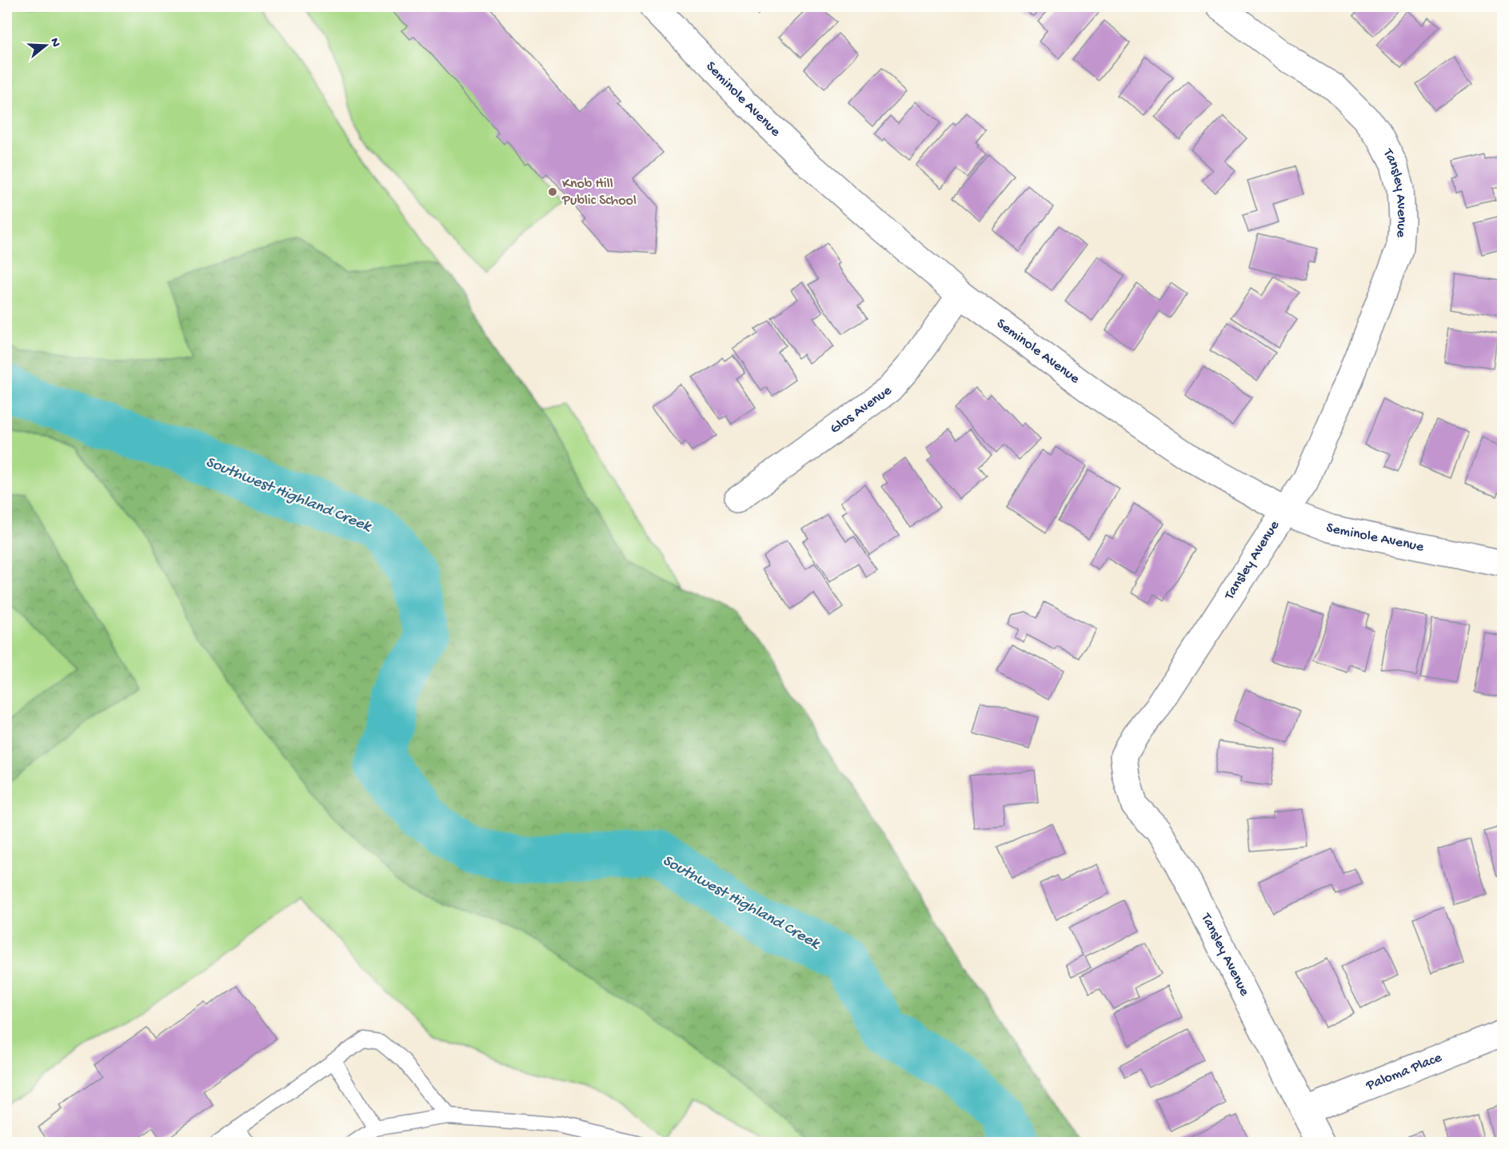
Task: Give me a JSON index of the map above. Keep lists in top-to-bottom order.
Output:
{
  "streets": {
    "street": [
      "Seminole Avenue",
      "Tansley Avenue",
      "Glos Avenue",
      "Paloma Place"
    ]
  },
  "crossings": [
    ["Seminole Avenue", "Tansley Avenue"],
    ["Seminole Avenue", "Glos Avenue"],
    ["Tansley Avenue", "Paloma Place"]
  ],
  "water": ["Southwest Highland Creek"],
  "places": ["Knob Hill Public School"],
  "north": "right"
}
